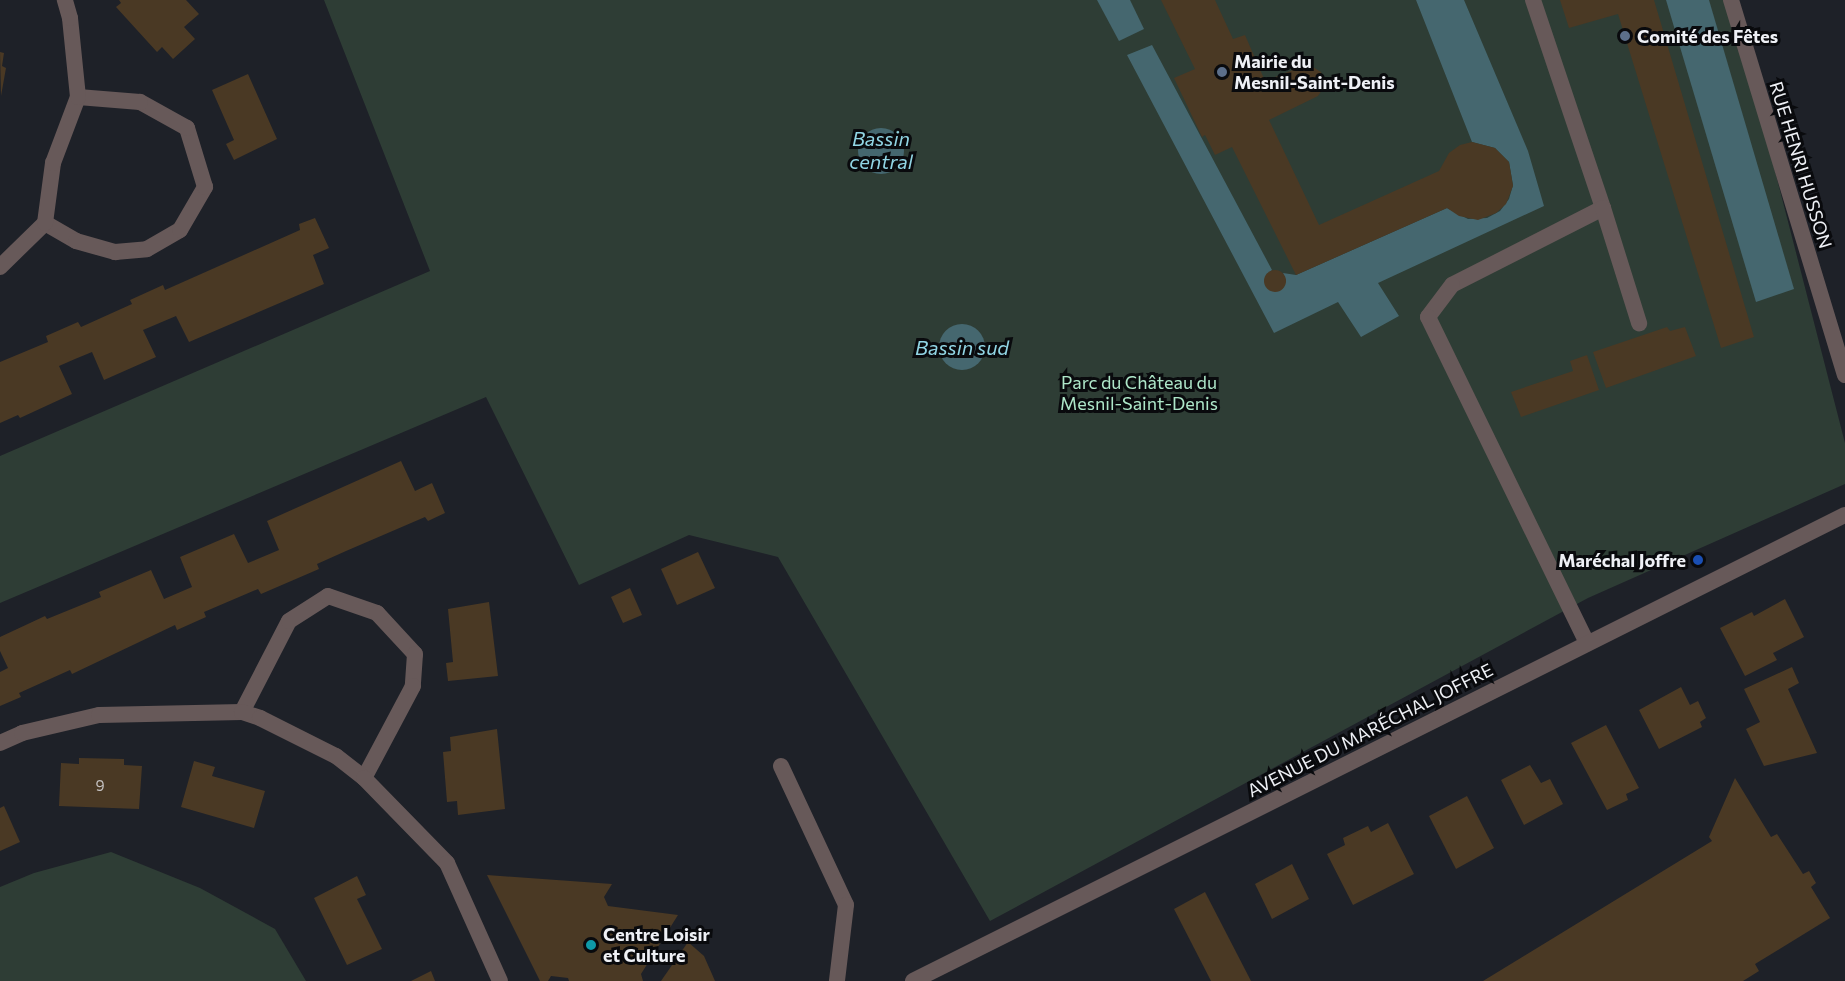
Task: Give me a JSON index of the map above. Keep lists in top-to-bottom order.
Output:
{
  "streets": {
    "street": ["RUE HENRI HUSSON", "AVENUE DU MARÉCHAL JOFFRE"]
  },
  "water": ["Bassin central", "Bassin sud"],
  "parks": ["Parc du Château du Mesnil-Saint-Denis"],
  "places": [
    "Comité des Fêtes",
    "Mairie du Mesnil-Saint-Denis",
    "Maréchal Joffre",
    "Centre Loisir et Culture"
  ],
  "house_numbers": ["9"]
}
